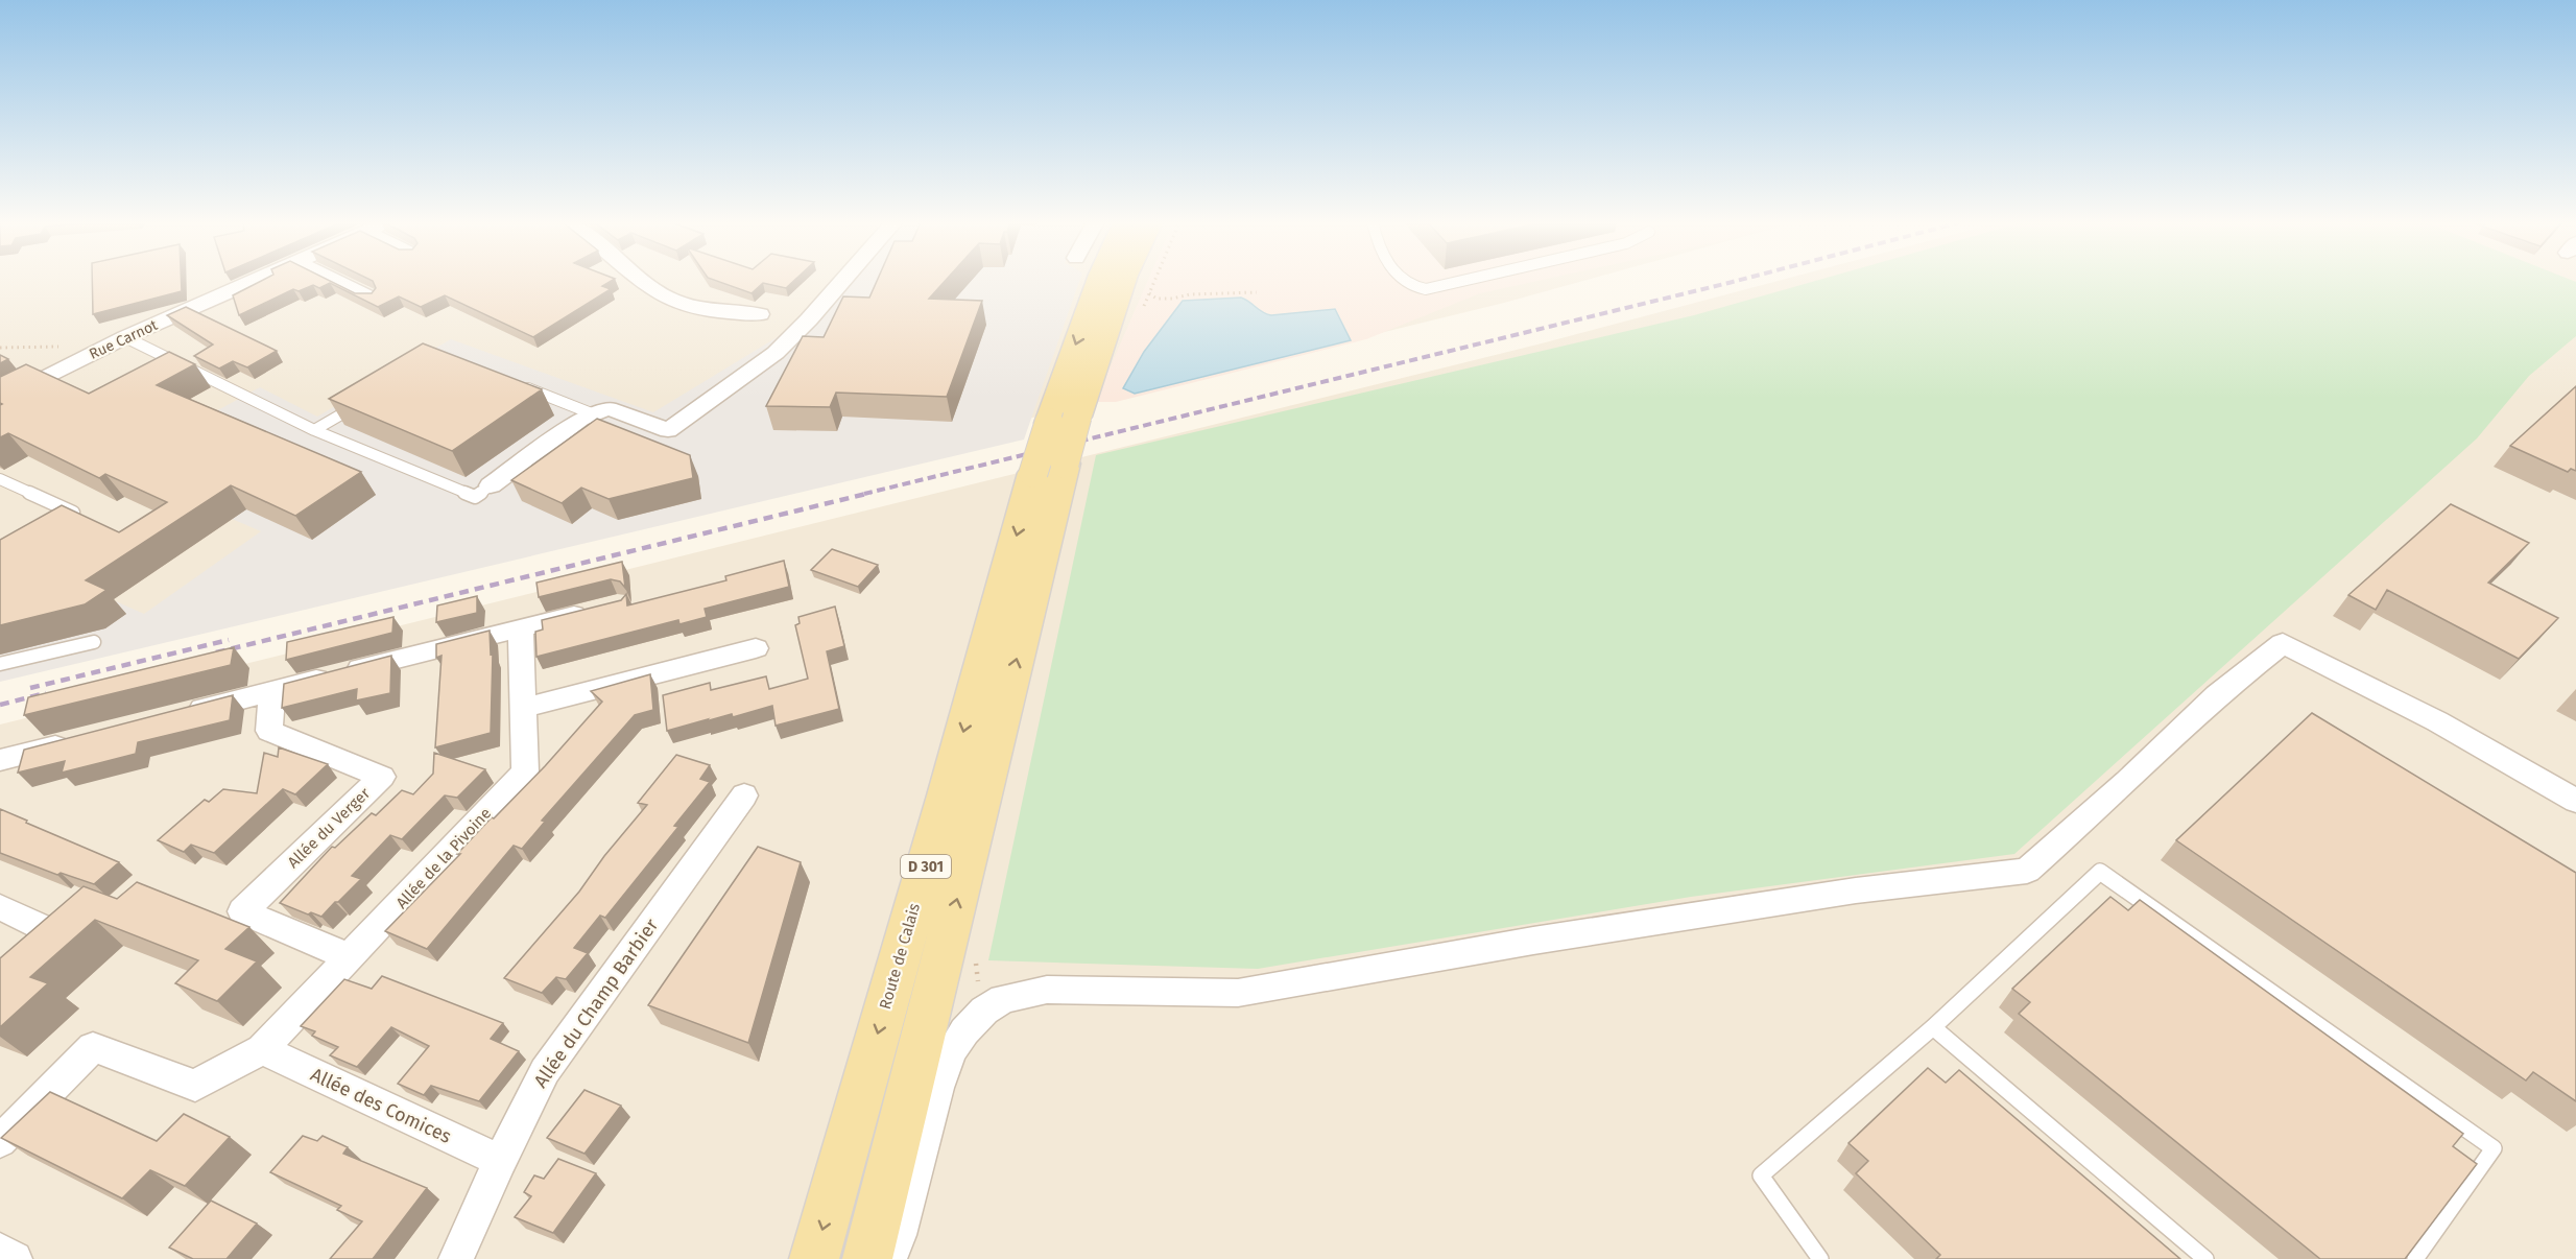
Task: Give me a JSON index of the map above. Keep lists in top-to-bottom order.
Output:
{
  "streets": {
    "main road": ["D 301", "Route de Calais"],
    "street": [
      "Rue Carnot",
      "Allée du Verger",
      "Allée de la Pivoine",
      "Allée du Champ Barbier",
      "Allée des Comices"
    ]
  },
  "crossings": [
    ["Allée du Verger", "Allée de la Pivoine"],
    ["Allée de la Pivoine", "Allée des Comices"],
    ["D 301", "Route de Calais"],
    ["Allée du Champ Barbier", "Allée des Comices"]
  ]
}
